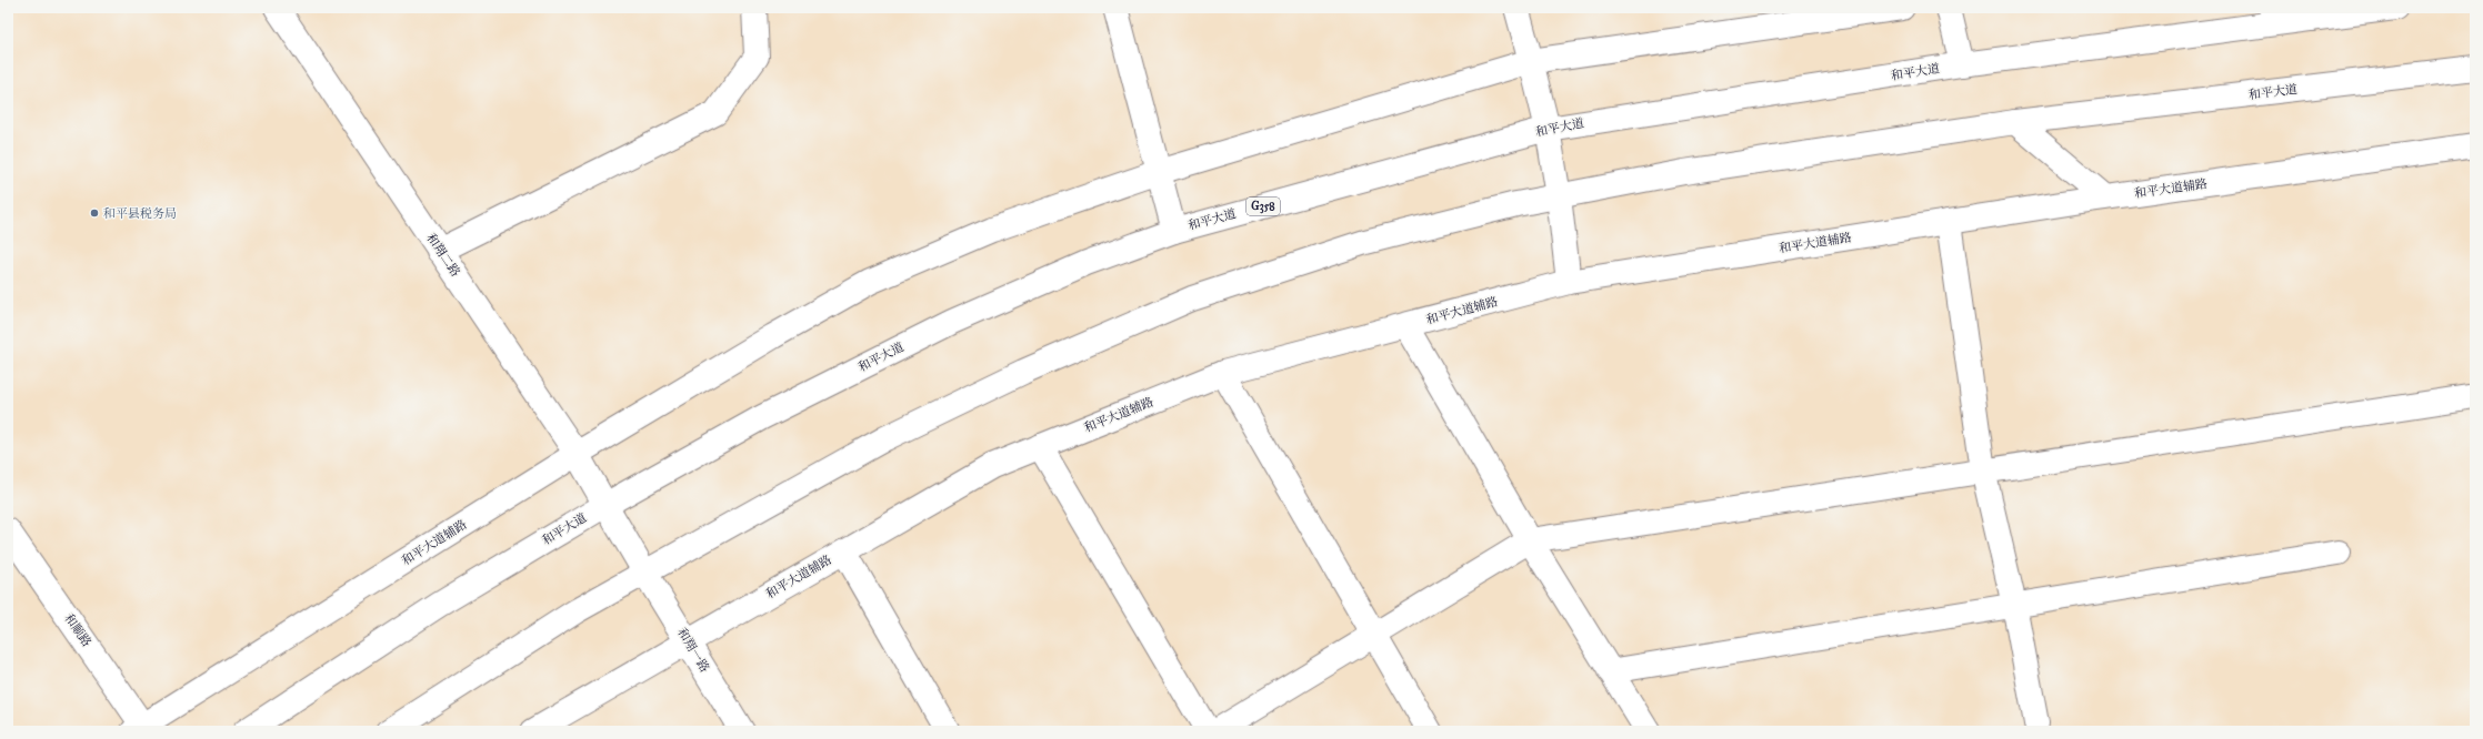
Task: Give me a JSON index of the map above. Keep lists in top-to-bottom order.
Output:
{
  "streets": {
    "main road": [
      "和平大道",
      "和平大道辅路",
      "G358",
      "和翔二路",
      "和顺路",
      "和翔一路"
    ]
  },
  "crossings": [
    ["和平大道", "和翔二路"],
    ["和平大道", "和翔一路"],
    ["和平大道辅路", "和翔二路"],
    ["和平大道辅路", "和顺路"],
    ["和平大道辅路", "和翔一路"],
    ["和翔二路", "和翔一路"]
  ],
  "places": ["和平县税务局"]
}
